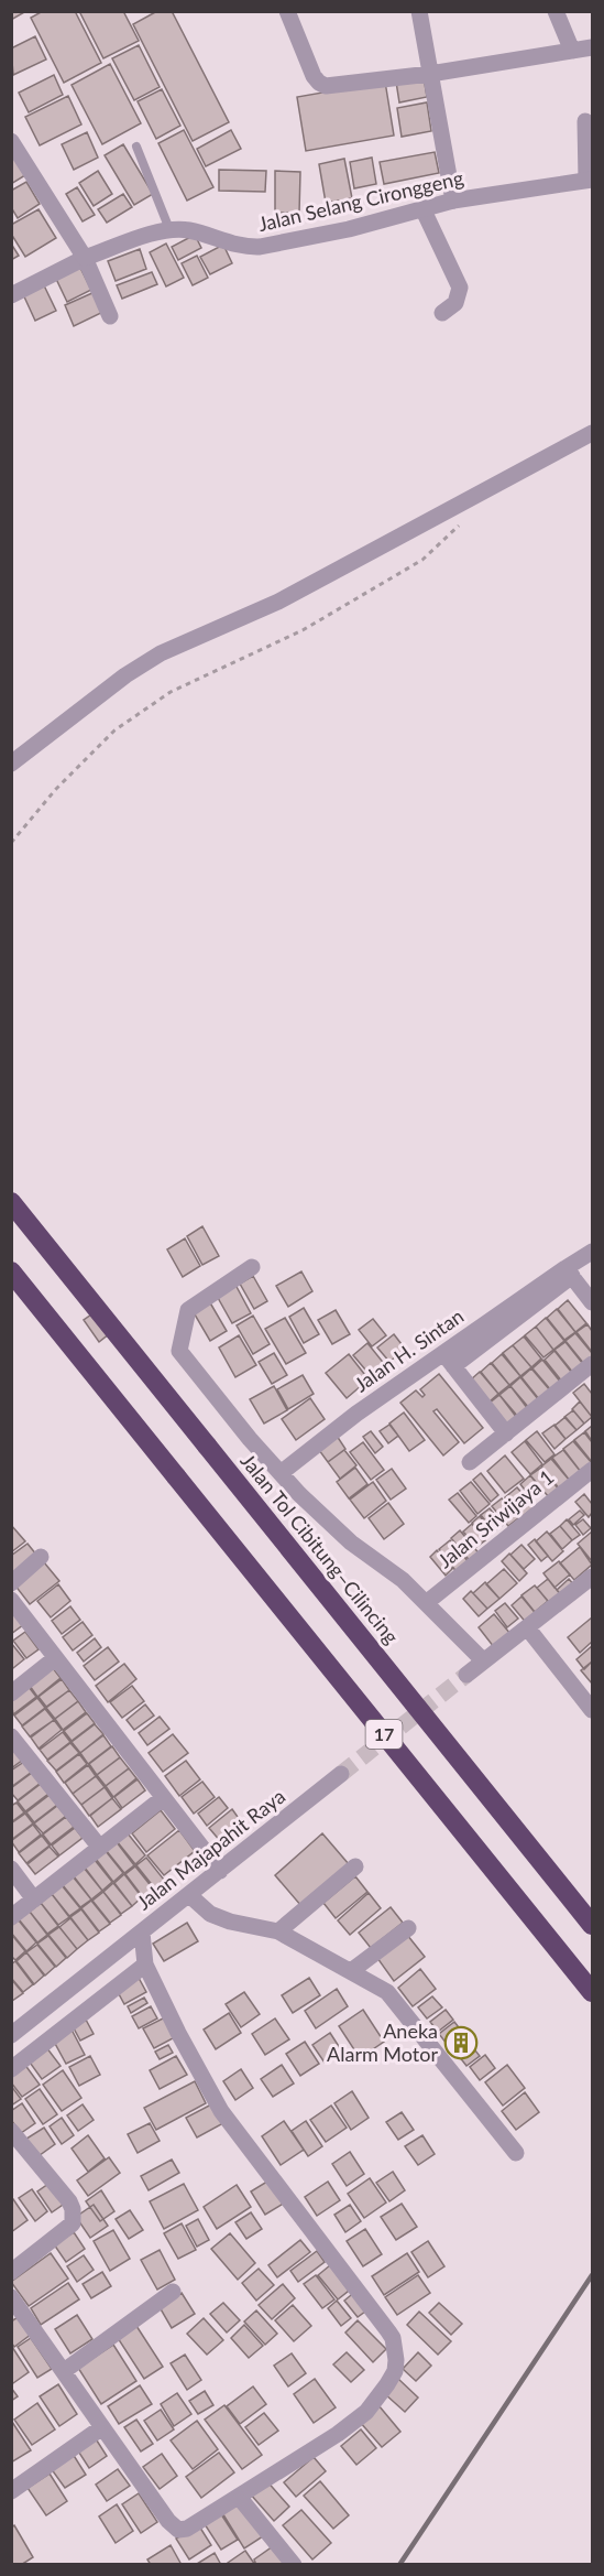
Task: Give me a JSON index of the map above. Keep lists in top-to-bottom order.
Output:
{
  "streets": {
    "highway": ["Jalan Tol Cibitung–Cilincing", "17"],
    "street": [
      "Jalan Selang Cironggeng",
      "Jalan H. Sintan",
      "Jalan Sriwijaya 1",
      "Jalan Majapahit Raya"
    ]
  },
  "places": {
    "building": ["Aneka Alarm Motor"]
  }
}
